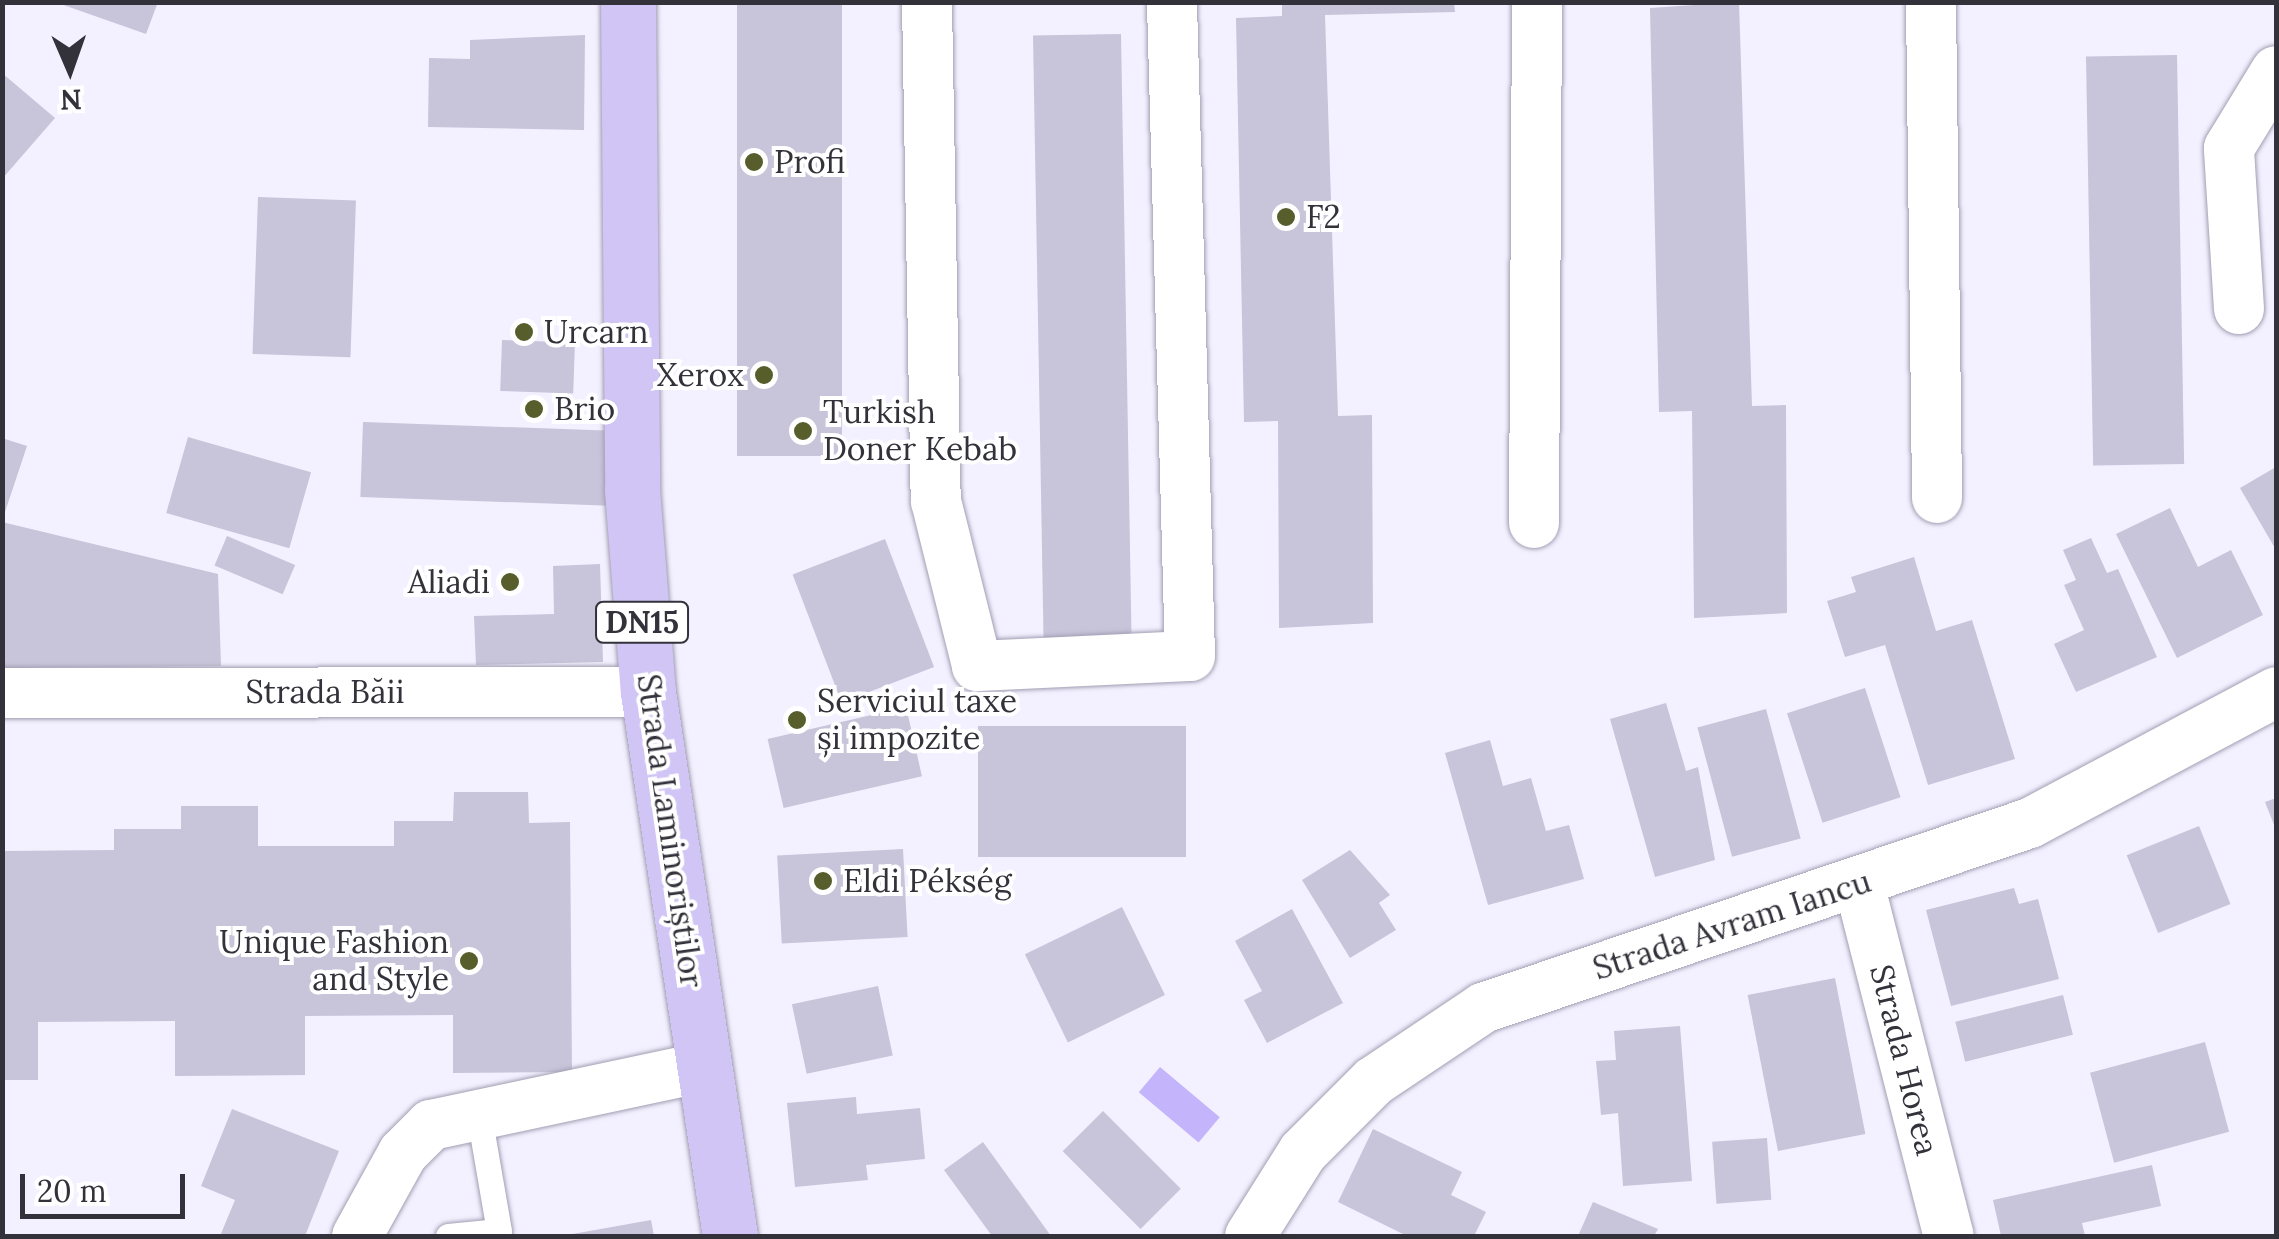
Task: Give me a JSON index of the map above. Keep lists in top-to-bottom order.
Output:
{
  "streets": {
    "main road": ["DN15", "Strada Laminoriștilor"],
    "street": ["Strada Băii", "Strada Avram Iancu", "Strada Horea"]
  },
  "crossings": [
    ["Strada Băii", "Strada Laminoriștilor"],
    ["Strada Avram Iancu", "Strada Horea"]
  ],
  "places": [
    "Profi",
    "F2",
    "Urcarn",
    "Xerox",
    "Brio",
    "Turkish Doner Kebab",
    "Aliadi",
    "Serviciul taxe și impozite",
    "Eldi Pékség",
    "Unique Fashion and Style"
  ],
  "scale_bar": "20 m",
  "north": "bottom"
}
